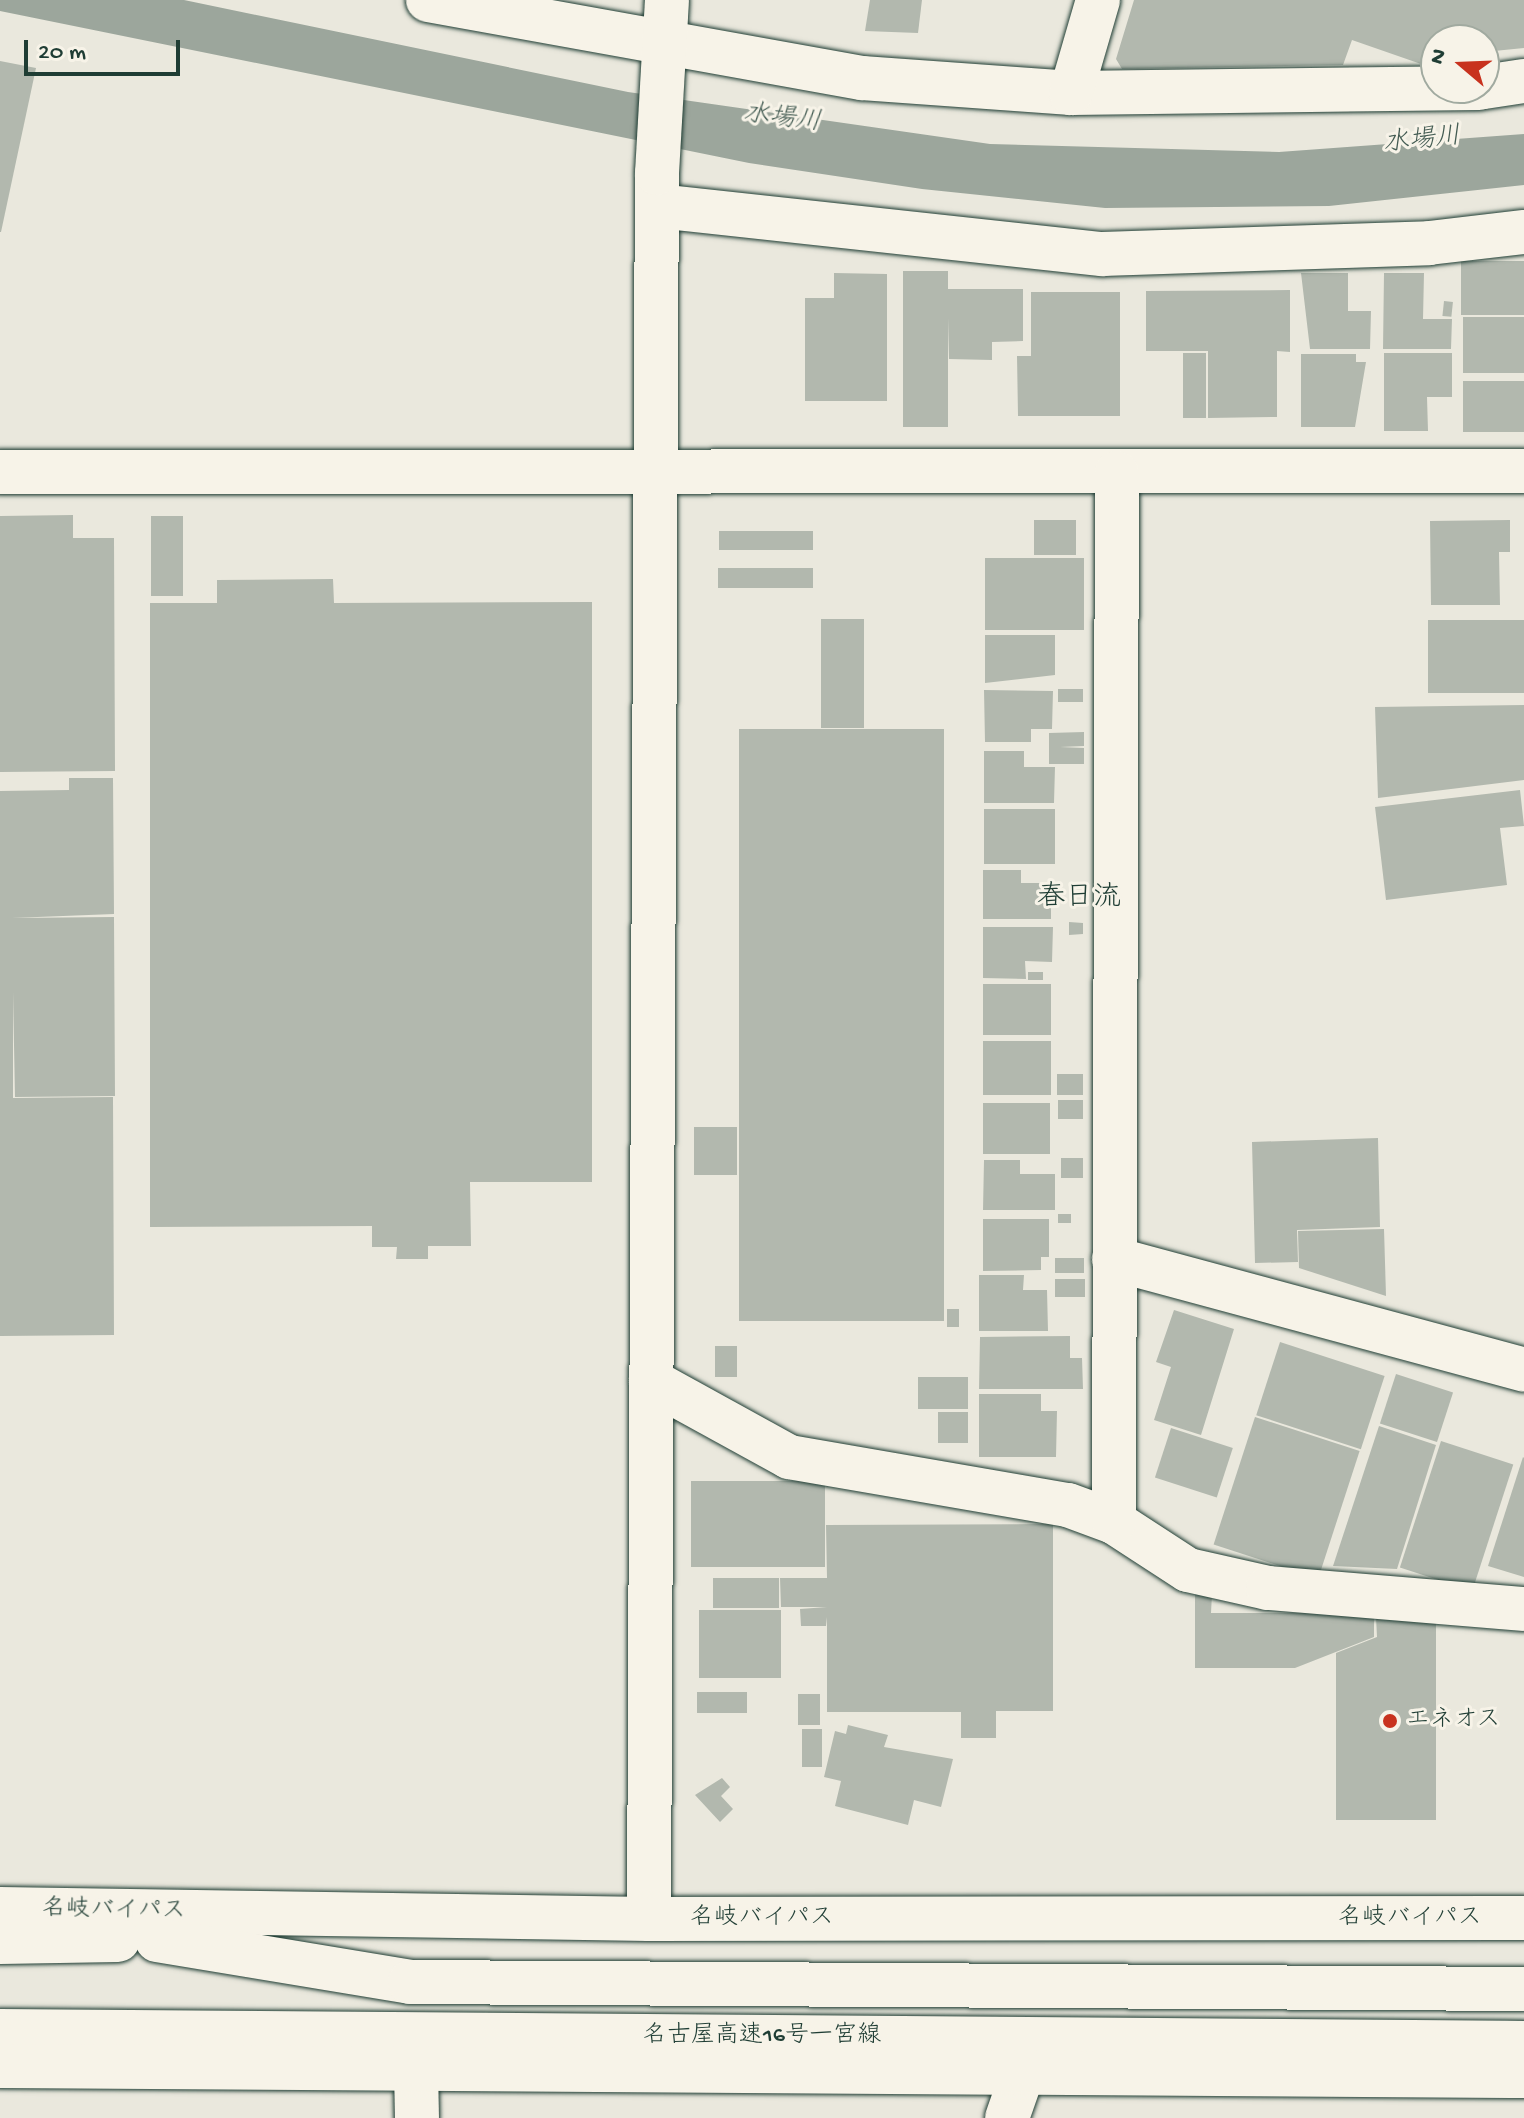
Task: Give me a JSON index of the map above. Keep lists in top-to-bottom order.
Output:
{
  "streets": {
    "main road": ["名岐バイパス", "名古屋高速16号一宮線"]
  },
  "districts": ["春日流"],
  "water": ["水場川"],
  "places": ["エネオス"],
  "scale_bar": "20 m",
  "north": "left"
}
